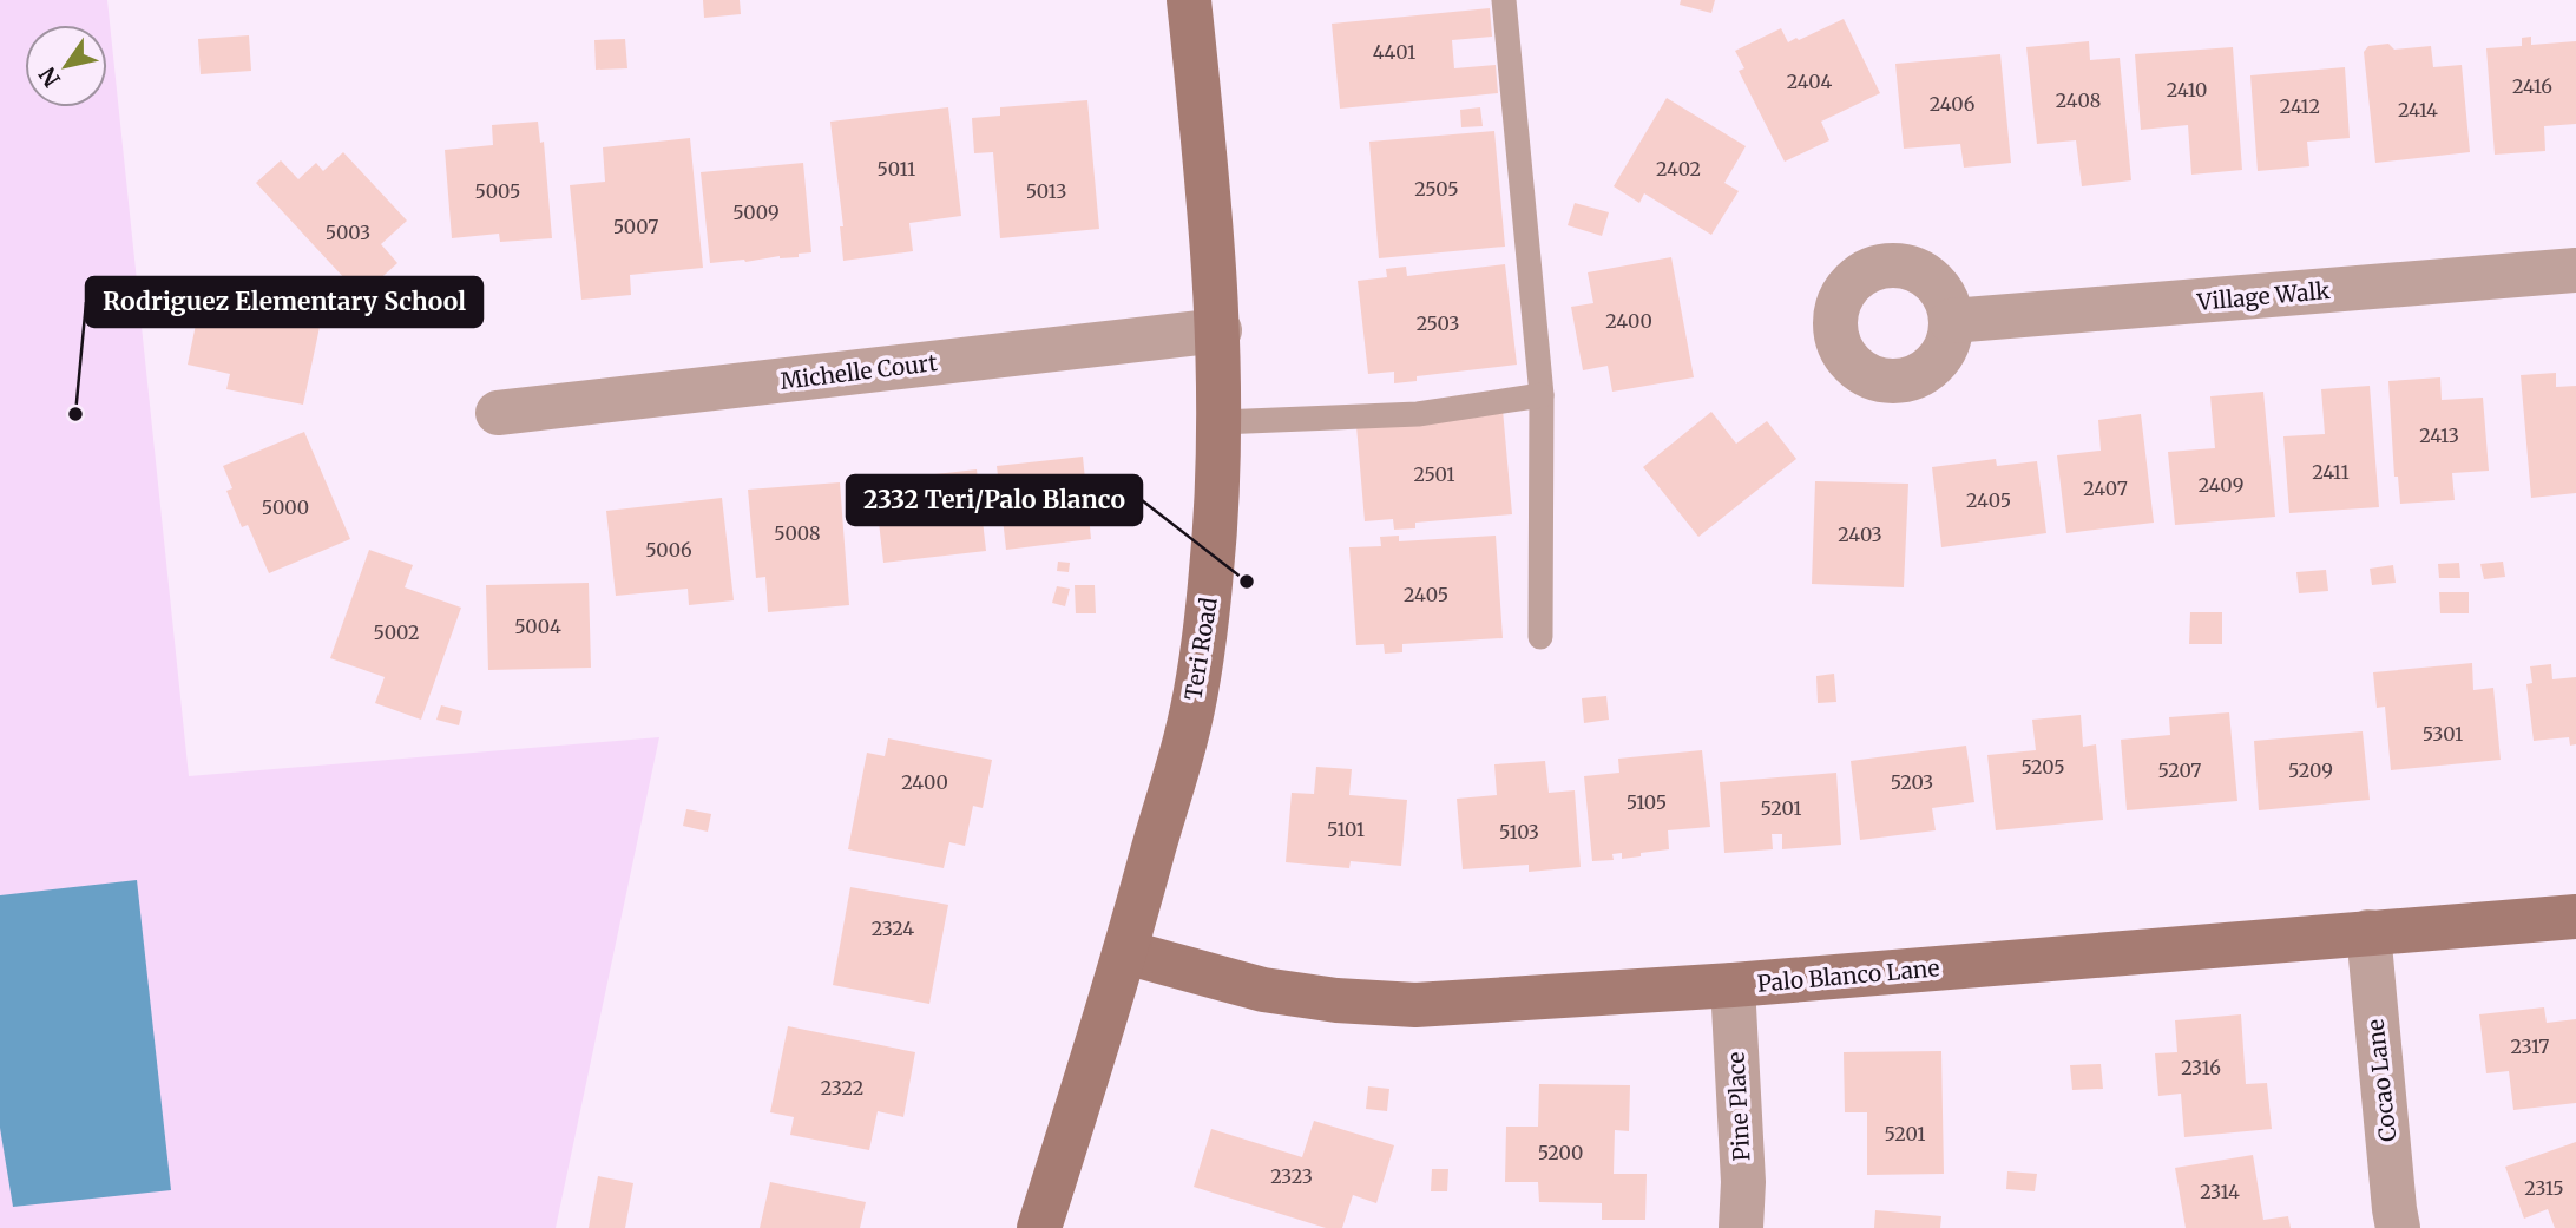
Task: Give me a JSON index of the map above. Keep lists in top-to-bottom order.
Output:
{
  "streets": {
    "street": [
      "Village Walk",
      "Michelle Court",
      "Teri Road",
      "Palo Blanco Lane",
      "Cocao Lane",
      "Pine Place"
    ]
  },
  "crossings": [
    ["Michelle Court", "Teri Road"],
    ["Teri Road", "Palo Blanco Lane"],
    ["Palo Blanco Lane", "Cocao Lane"],
    ["Palo Blanco Lane", "Pine Place"]
  ],
  "places": ["Rodriguez Elementary School", "2332 Teri/Palo Blanco"],
  "house_numbers": [
    "4401",
    "2404",
    "2416",
    "2410",
    "2408",
    "2406",
    "2412",
    "2414",
    "5011",
    "2402",
    "2505",
    "5005",
    "5013",
    "5009",
    "5007",
    "5003",
    "2400",
    "2503",
    "2413",
    "2411",
    "2501",
    "2409",
    "2407",
    "2405",
    "5000",
    "5008",
    "2403",
    "5006",
    "2405",
    "5004",
    "5002",
    "5301",
    "5205",
    "5207",
    "5209",
    "2400",
    "5203",
    "5105",
    "5201",
    "5101",
    "5103",
    "2324",
    "2317",
    "2316",
    "2322",
    "5201",
    "5200",
    "2323",
    "2315",
    "2314"
  ],
  "north": "bottom left"
}
